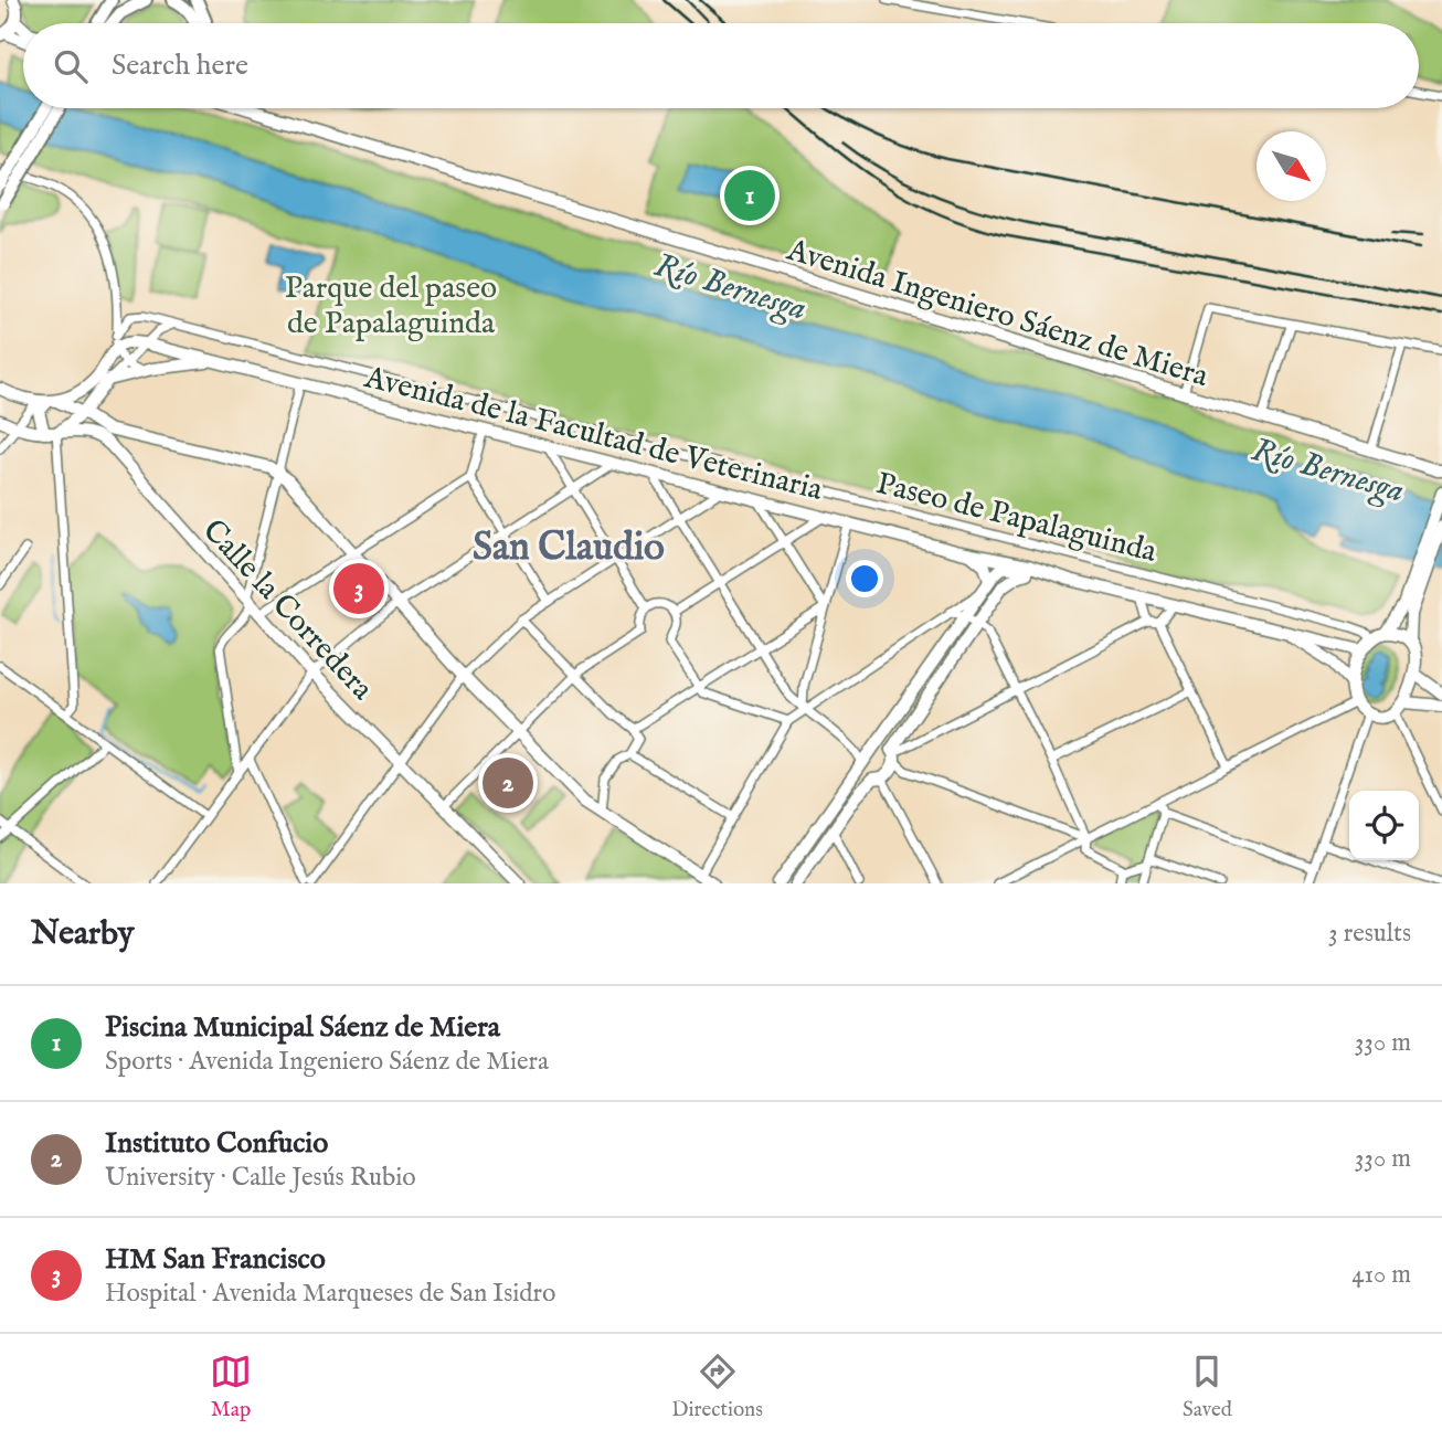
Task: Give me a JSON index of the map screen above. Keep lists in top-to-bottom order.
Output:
{
  "streets": {
    "main road": ["Avenida Ingeniero Sáenz de Miera", "Avenida de la Facultad de Veterinaria", "Calle la Corredera"],
    "street": ["Paseo de Papalaguinda"]
  },
  "crossings": [
    ["Avenida de la Facultad de Veterinaria", "Paseo de Papalaguinda"]
  ],
  "districts": ["San Claudio"],
  "water": ["Río Bernesga"],
  "parks": ["Parque del paseo de Papalaguinda"],
  "north": "bottom right",
  "page": {
    "search": "Search here",
    "pins": ["1", "3", "2"],
    "heading": ["Nearby", "3 results"],
    "list": [
      {
        "mark": "1",
        "name": "Piscina Municipal Sáenz de Miera",
        "note": "Sports · Avenida Ingeniero Sáenz de Miera",
        "value": "330 m"
      },
      {
        "mark": "2",
        "name": "Instituto Confucio",
        "note": "University · Calle Jesús Rubio",
        "value": "330 m"
      },
      {
        "mark": "3",
        "name": "HM San Francisco",
        "note": "Hospital · Avenida Marqueses de San Isidro",
        "value": "410 m"
      }
    ],
    "nav": ["Map", "Directions", "Saved"]
  }
}
